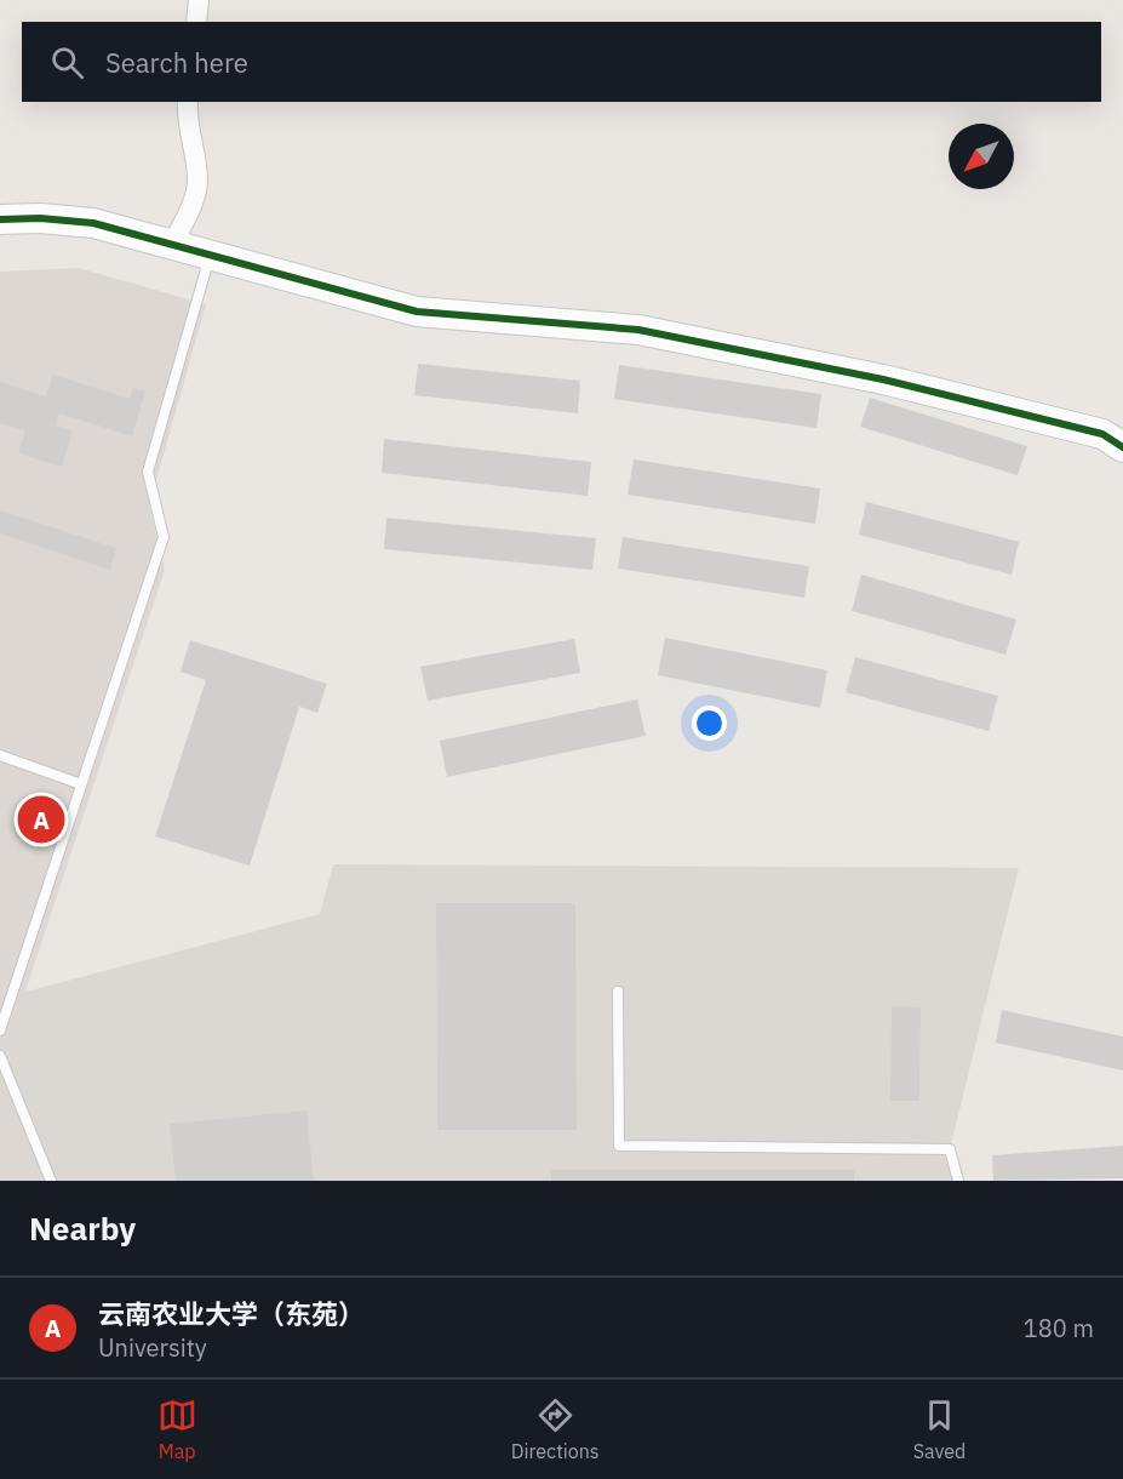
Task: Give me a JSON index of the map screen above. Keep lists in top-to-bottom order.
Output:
{
  "north": "bottom left",
  "page": {
    "search": "Search here",
    "pins": "A",
    "heading": "Nearby",
    "list": [
      {
        "mark": "A",
        "name": "云南农业大学（东苑）",
        "note": "University",
        "value": "180 m"
      }
    ],
    "nav": ["Map", "Directions", "Saved"]
  }
}
